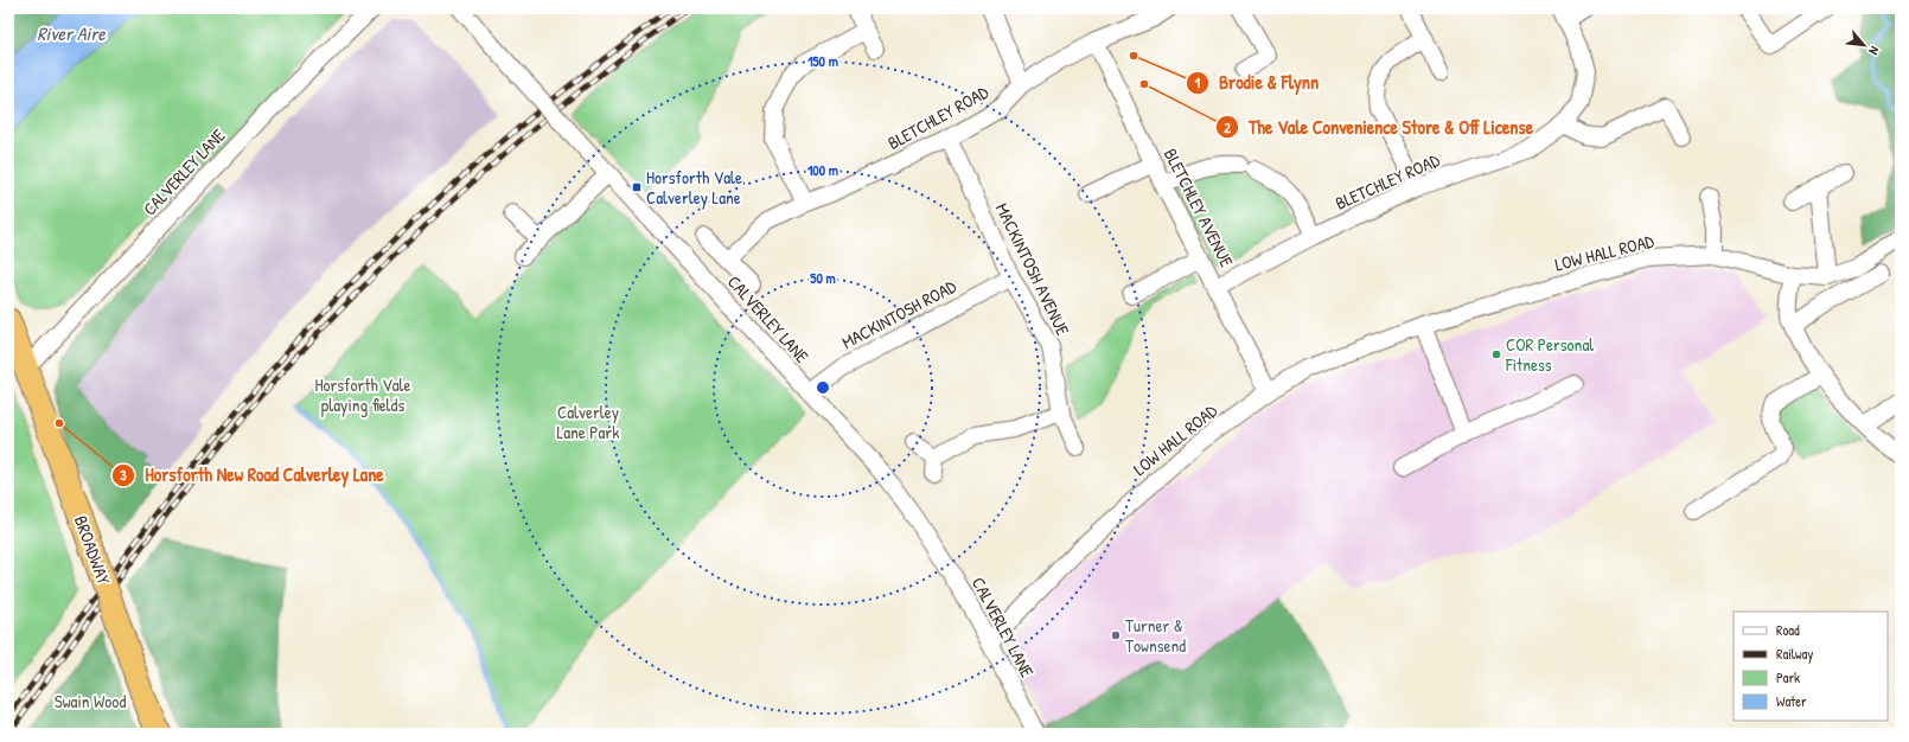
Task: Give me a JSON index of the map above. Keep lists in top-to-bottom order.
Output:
{
  "streets": {
    "highway": ["BROADWAY"],
    "street": [
      "BLETCHLEY ROAD",
      "CALVERLEY LANE",
      "BLETCHLEY AVENUE",
      "LOW HALL ROAD",
      "MACKINTOSH AVENUE",
      "MACKINTOSH ROAD"
    ]
  },
  "crossings": [
    ["BLETCHLEY ROAD", "BLETCHLEY AVENUE"],
    ["BLETCHLEY ROAD", "MACKINTOSH AVENUE"],
    ["CALVERLEY LANE", "LOW HALL ROAD"],
    ["CALVERLEY LANE", "MACKINTOSH ROAD"],
    ["CALVERLEY LANE", "BROADWAY"],
    ["BLETCHLEY AVENUE", "LOW HALL ROAD"],
    ["MACKINTOSH AVENUE", "MACKINTOSH ROAD"]
  ],
  "water": ["River Aire"],
  "parks": ["Horsforth Vale playing fields", "Calverley Lane Park", "Swain Wood"],
  "places": {
    "other": [
      "Brodie & Flynn",
      "The Vale Convenience Store & Off License",
      "COR Personal Fitness",
      "Horsforth New Road Calverley Lane",
      "Turner & Townsend"
    ],
    "transit": ["Horsforth Vale, Calverley Lane"]
  },
  "legend": [
    "Road",
    "Railway",
    "Park",
    "Water"
  ],
  "north": "bottom right",
  "rings": ["150 m", "100 m", "50 m"]
}
